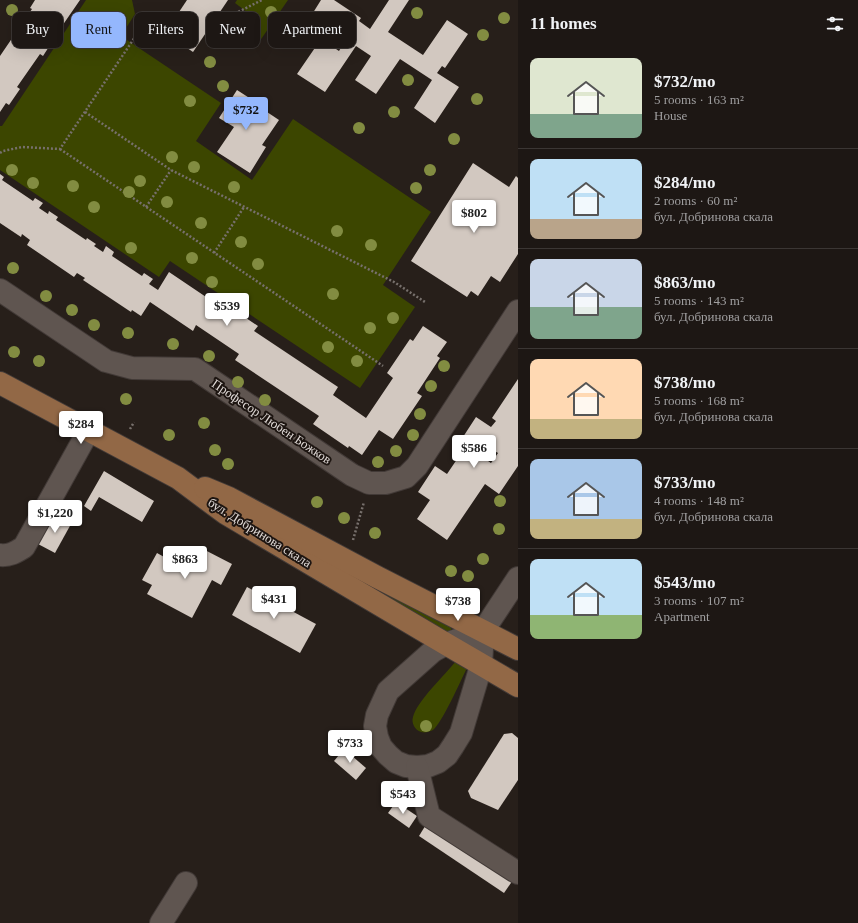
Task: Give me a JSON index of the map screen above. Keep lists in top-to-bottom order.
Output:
{
  "streets": {
    "main road": ["бул. Добринова скала"],
    "street": ["Професор Любен Божков"]
  },
  "page": {
    "heading": "11 homes",
    "chip": [
      "Buy",
      "Rent",
      "Filters",
      "New",
      "Apartment"
    ],
    "list": [
      {
        "name": "$732/mo",
        "note": "5 rooms · 163 m² · House"
      },
      {
        "name": "$284/mo",
        "note": "2 rooms · 60 m² · бул. Добринова скала"
      },
      {
        "name": "$863/mo",
        "note": "5 rooms · 143 m² · бул. Добринова скала"
      },
      {
        "name": "$738/mo",
        "note": "5 rooms · 168 m² · бул. Добринова скала"
      },
      {
        "name": "$733/mo",
        "note": "4 rooms · 148 m² · бул. Добринова скала"
      },
      {
        "name": "$543/mo",
        "note": "3 rooms · 107 m² · Apartment"
      }
    ],
    "price": [
      "$732",
      "$802",
      "$539",
      "$284",
      "$586",
      "$1,220",
      "$863",
      "$431",
      "$738",
      "$733",
      "$543"
    ]
  }
}
